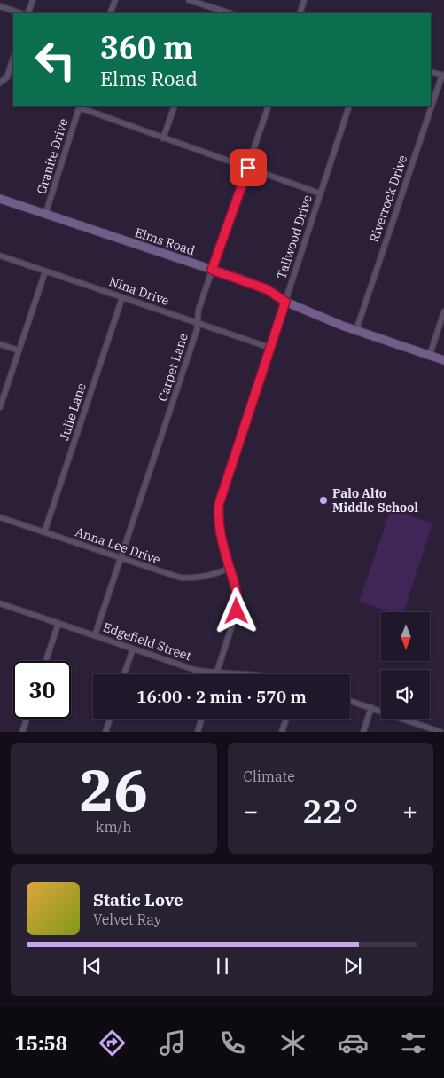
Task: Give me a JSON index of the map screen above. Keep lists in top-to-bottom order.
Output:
{
  "streets": {
    "main road": ["Elms Road"],
    "street": [
      "Granite Drive",
      "Riverrock Drive",
      "Tallwood Drive",
      "Nina Drive",
      "Carpet Lane",
      "Julie Lane",
      "Anna Lee Drive",
      "Edgefield Street"
    ]
  },
  "crossings": [
    ["Granite Drive", "Elms Road"],
    ["Riverrock Drive", "Elms Road"],
    ["Tallwood Drive", "Elms Road"],
    ["Tallwood Drive", "Nina Drive"],
    ["Tallwood Drive", "Anna Lee Drive"],
    ["Tallwood Drive", "Edgefield Street"],
    ["Elms Road", "Carpet Lane"],
    ["Nina Drive", "Carpet Lane"],
    ["Nina Drive", "Julie Lane"],
    ["Carpet Lane", "Anna Lee Drive"],
    ["Carpet Lane", "Edgefield Street"],
    ["Julie Lane", "Anna Lee Drive"]
  ],
  "places": ["Palo Alto Middle School"],
  "north": "bottom",
  "page": {
    "turn": ["360 m", "Elms Road"],
    "limit": "30",
    "trip": "16:00 · 2 min · 570 m",
    "tile": [
      ["26", "km/h"],
      "Climate"
    ],
    "heat": ["−", "22°", "+"],
    "song": ["Static Love", "Velvet Ray"],
    "tabs": "15:58"
  }
}
